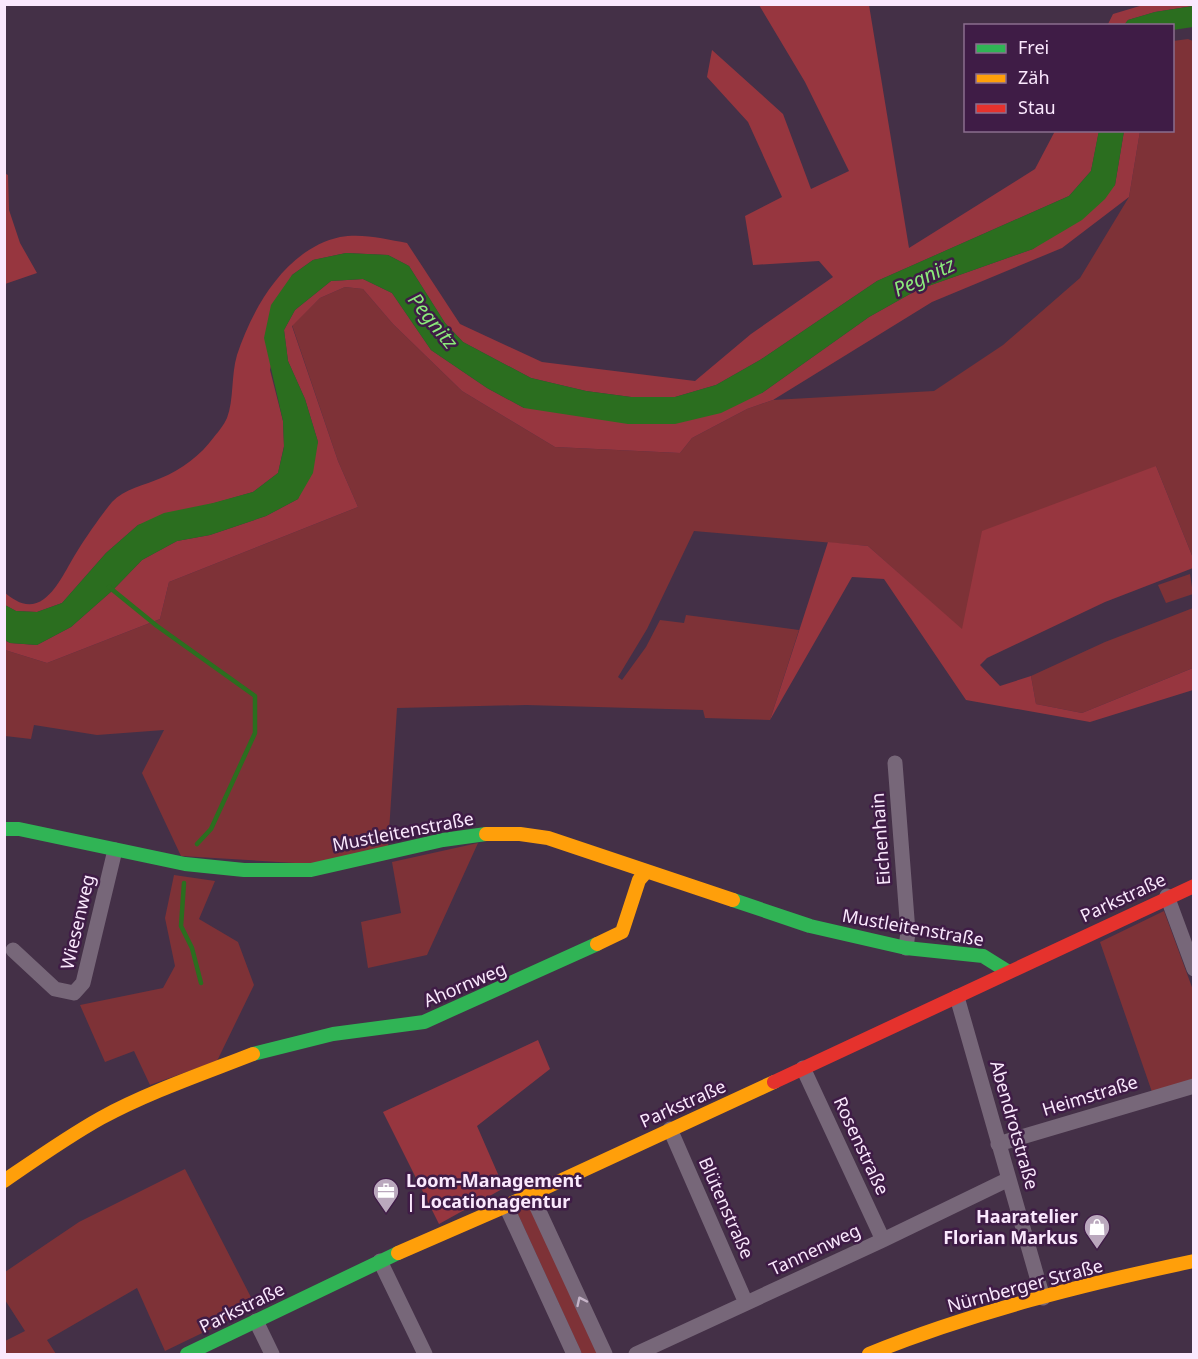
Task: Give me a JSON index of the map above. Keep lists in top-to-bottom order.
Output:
{
  "streets": {
    "street": [
      "Mustleitenstraße",
      "Eichenhain",
      "Parkstraße",
      "Wiesenweg",
      "Ahornweg",
      "Heimstraße",
      "Abendrotstraße",
      "Rosenstraße",
      "Blütenstraße",
      "Tannenweg",
      "Nürnberger Straße"
    ]
  },
  "crossings": [
    ["Mustleitenstraße", "Eichenhain"],
    ["Mustleitenstraße", "Parkstraße"],
    ["Mustleitenstraße", "Wiesenweg"],
    ["Mustleitenstraße", "Ahornweg"],
    ["Parkstraße", "Abendrotstraße"],
    ["Parkstraße", "Rosenstraße"],
    ["Parkstraße", "Blütenstraße"],
    ["Heimstraße", "Abendrotstraße"],
    ["Abendrotstraße", "Tannenweg"],
    ["Abendrotstraße", "Nürnberger Straße"],
    ["Rosenstraße", "Tannenweg"],
    ["Blütenstraße", "Tannenweg"]
  ],
  "water": ["Pegnitz"],
  "places": {
    "office": ["Loom-Management | Locationagentur"],
    "shop": ["Haaratelier Florian Markus"]
  },
  "legend": ["Frei", "Zäh", "Stau"]
}
